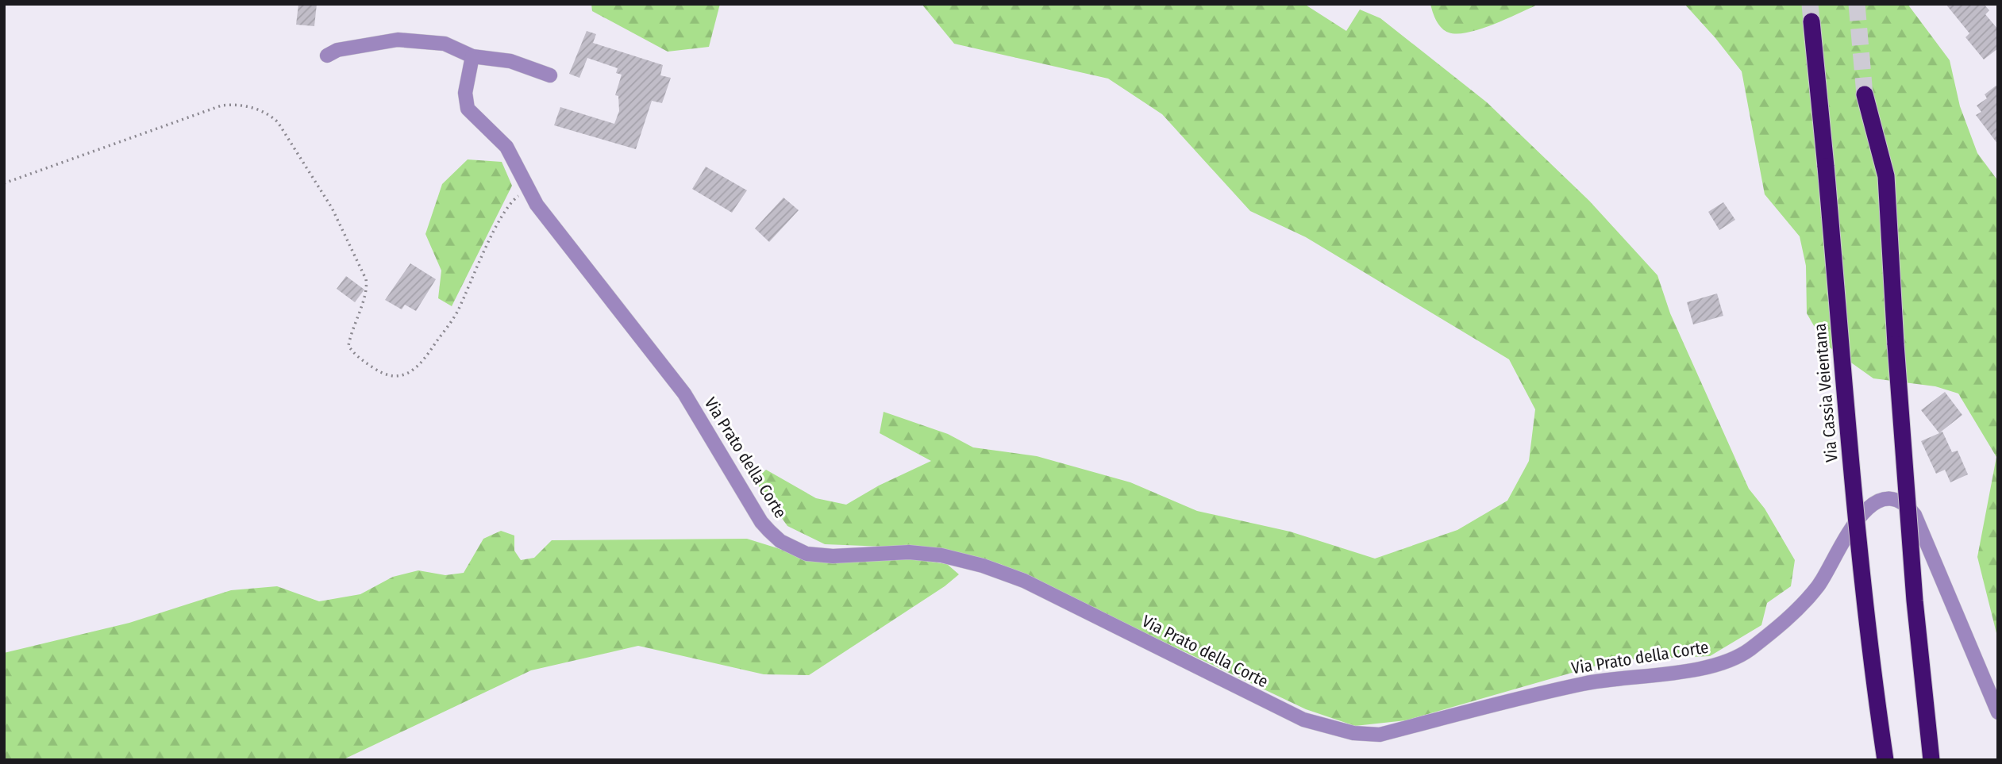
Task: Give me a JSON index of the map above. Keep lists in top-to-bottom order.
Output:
{
  "streets": {
    "highway": ["Via Cassia Veientana"],
    "street": ["Via Prato della Corte"]
  }
}
